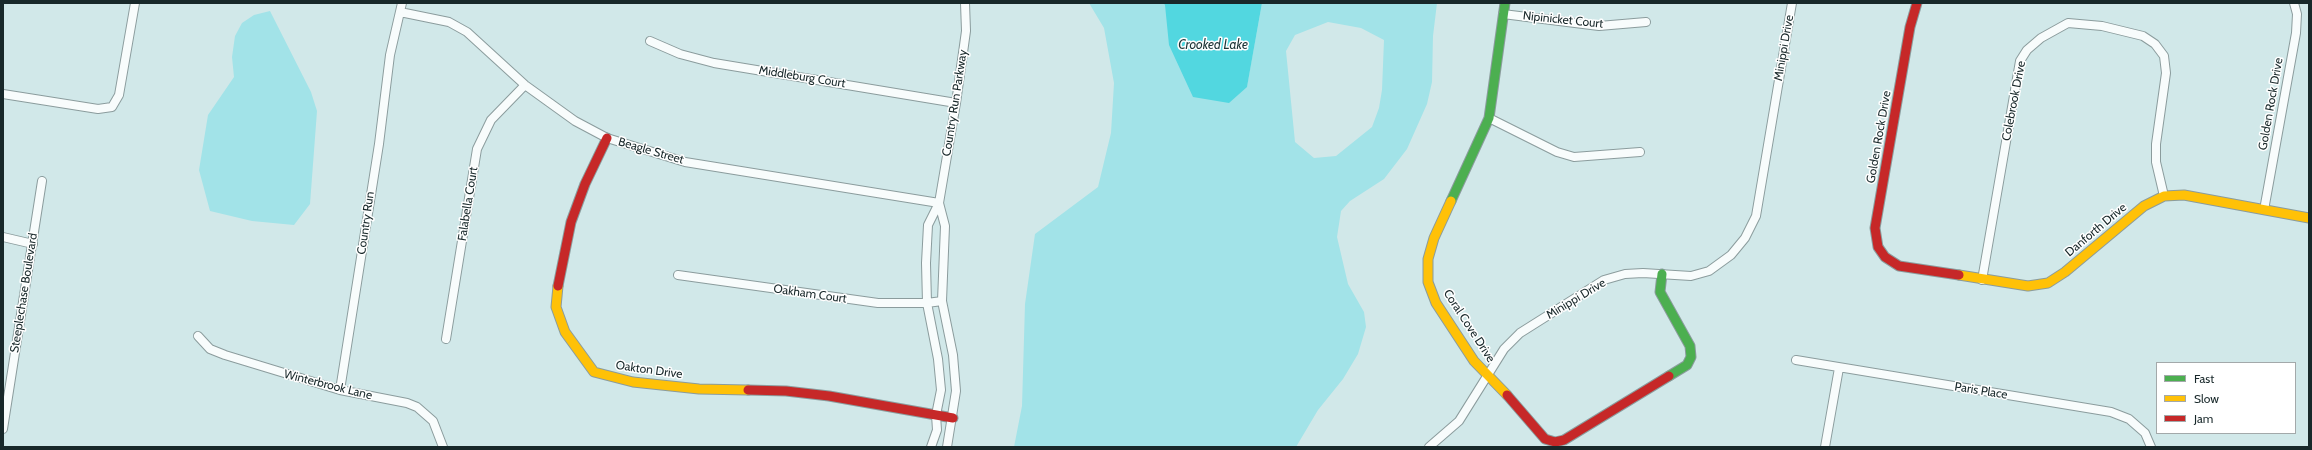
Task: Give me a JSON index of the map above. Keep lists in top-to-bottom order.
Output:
{
  "streets": {
    "street": [
      "Nipinicket Court",
      "Minippi Drive",
      "Middleburg Court",
      "Colebrook Drive",
      "Country Run Parkway",
      "Golden Rock Drive",
      "Beagle Street",
      "Falabella Court",
      "Country Run",
      "Danforth Drive",
      "Steeplechase Boulevard",
      "Oakham Court",
      "Coral Cove Drive",
      "Oakton Drive",
      "Winterbrook Lane",
      "Paris Place"
    ]
  },
  "crossings": [
    ["Nipinicket Court", "Coral Cove Drive"],
    ["Minippi Drive", "Coral Cove Drive"],
    ["Middleburg Court", "Country Run Parkway"],
    ["Colebrook Drive", "Danforth Drive"],
    ["Country Run Parkway", "Beagle Street"],
    ["Country Run Parkway", "Oakham Court"],
    ["Country Run Parkway", "Oakton Drive"],
    ["Golden Rock Drive", "Danforth Drive"],
    ["Beagle Street", "Falabella Court"],
    ["Beagle Street", "Country Run"],
    ["Beagle Street", "Oakton Drive"],
    ["Country Run", "Winterbrook Lane"]
  ],
  "water": ["Crooked Lake"],
  "legend": ["Fast", "Slow", "Jam"]
}
